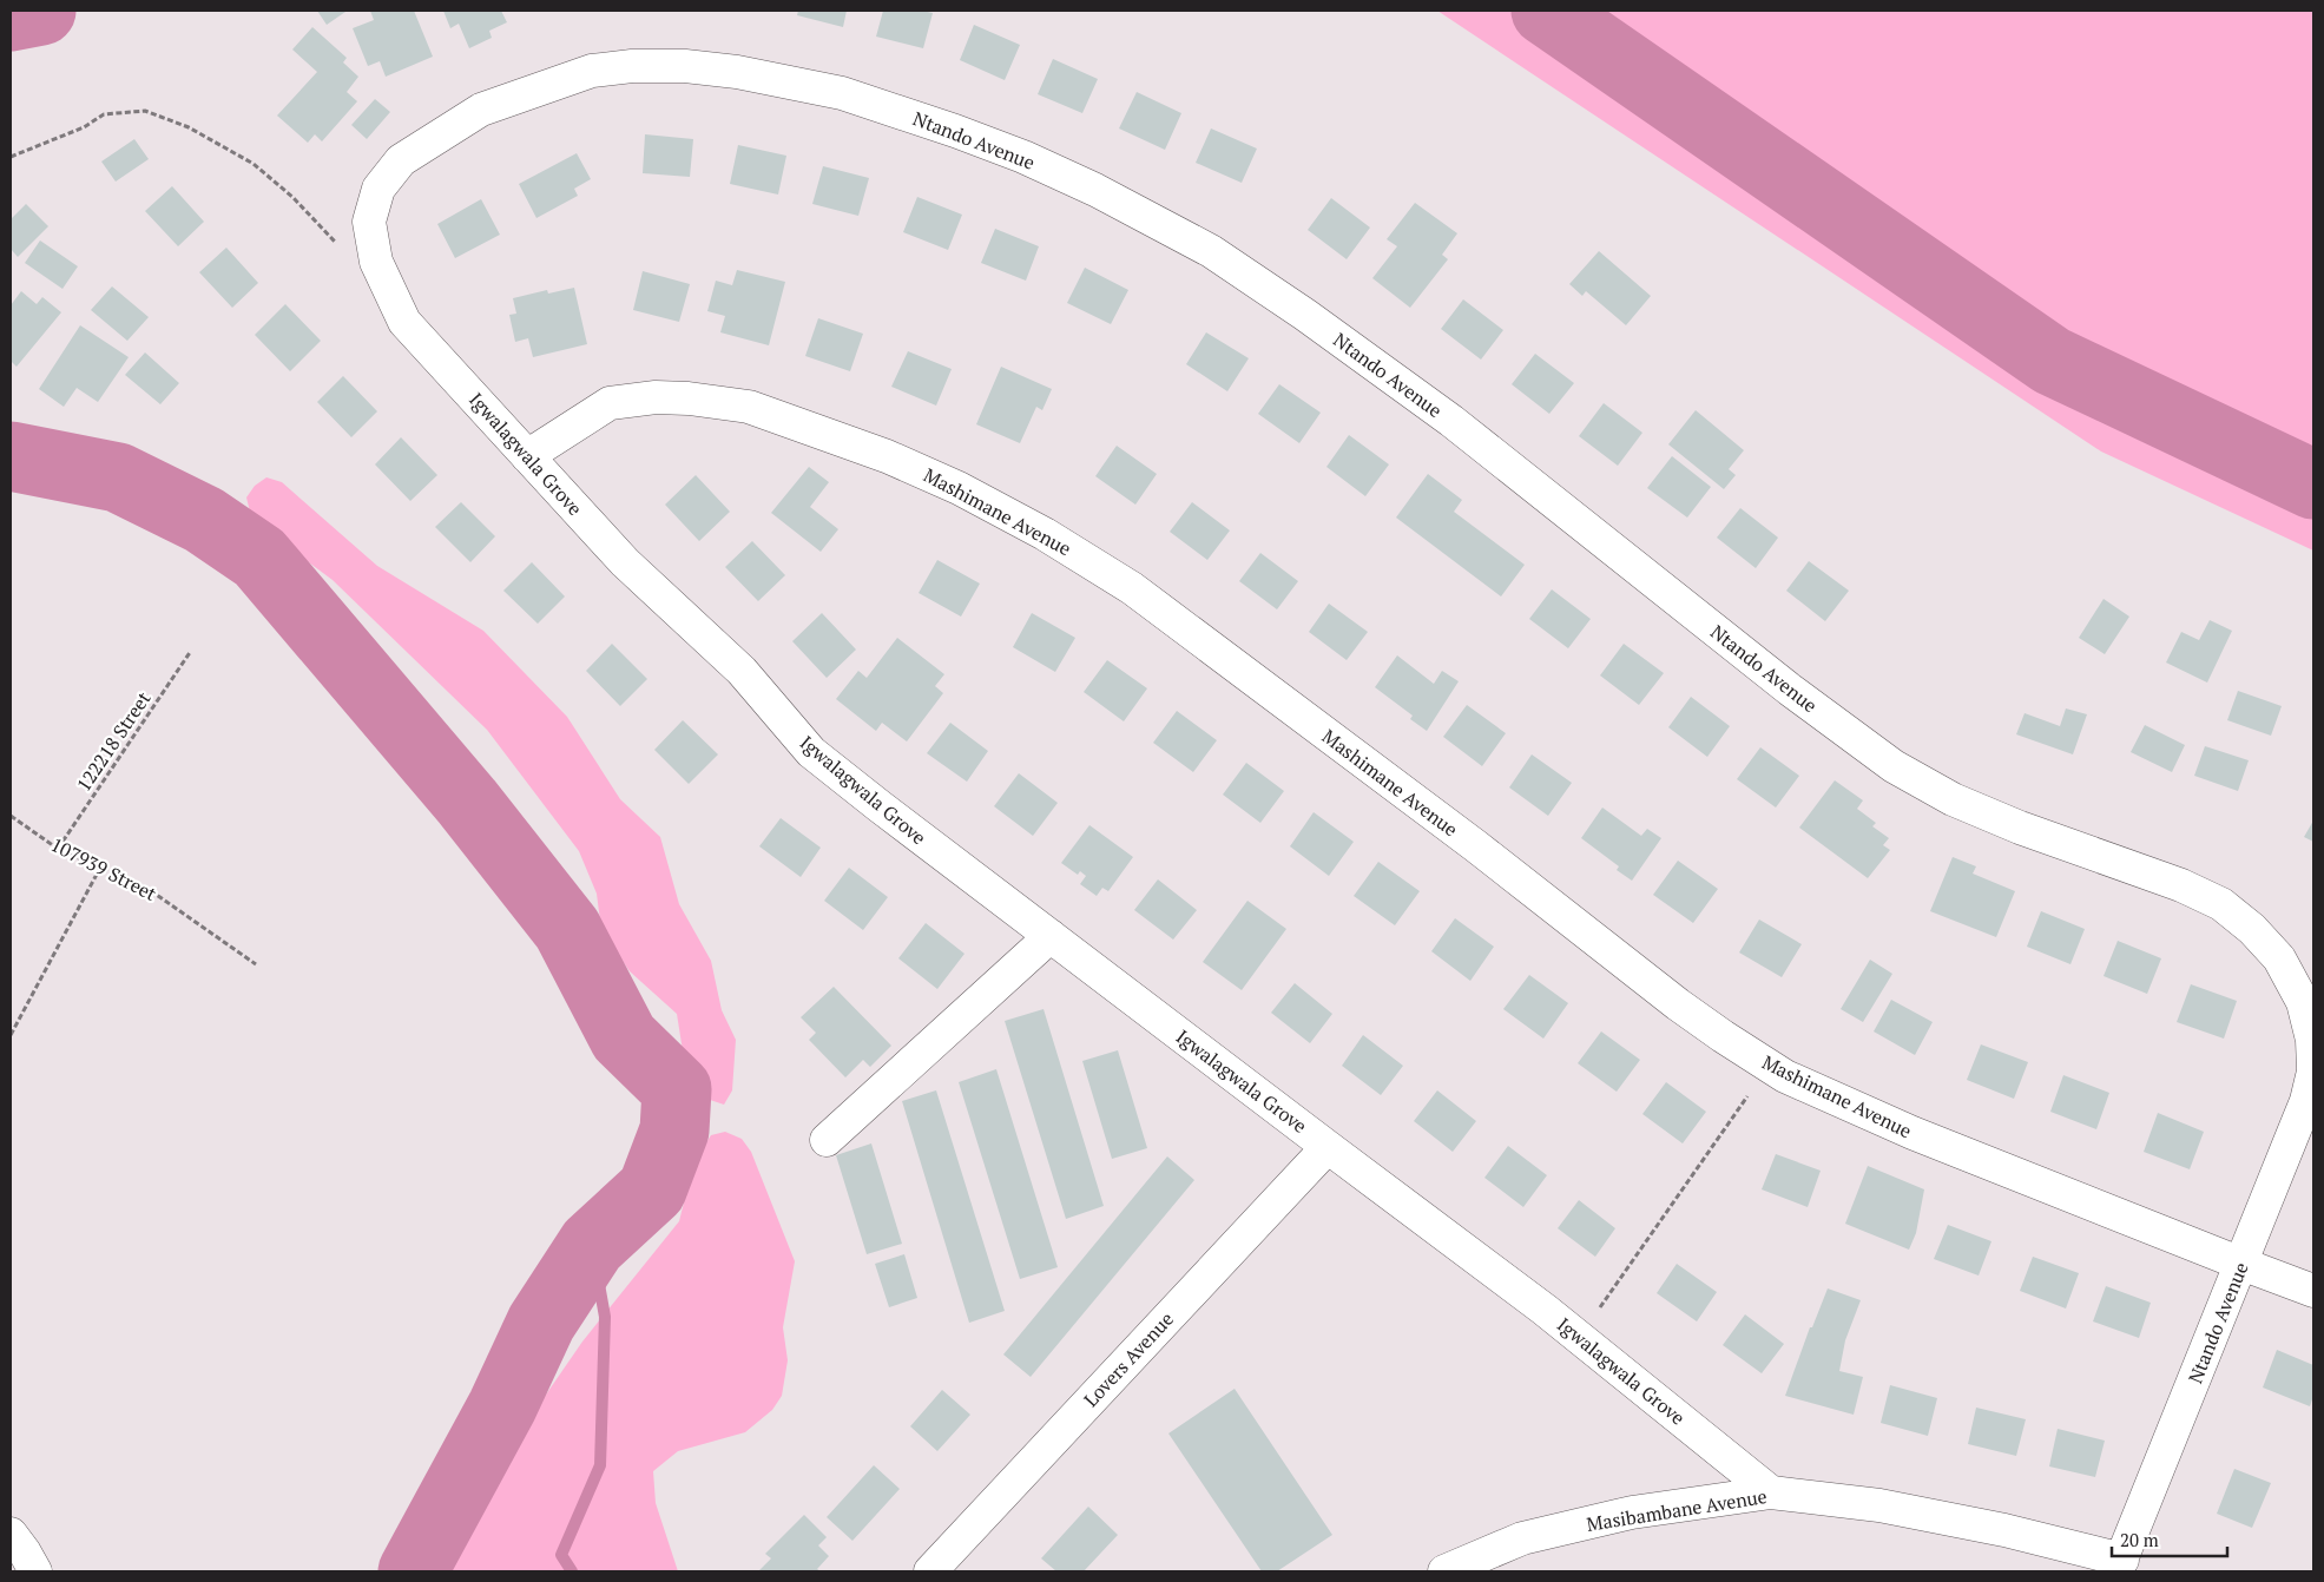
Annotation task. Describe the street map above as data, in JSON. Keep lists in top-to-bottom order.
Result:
{
  "streets": {
    "street": [
      "Ntando Avenue",
      "Igwalagwala Grove",
      "Mashimane Avenue",
      "Lovers Avenue",
      "Masibambane Avenue"
    ],
    "path": ["122218 Street", "107939 Street"]
  },
  "crossings": [
    ["Ntando Avenue", "Igwalagwala Grove"],
    ["Ntando Avenue", "Mashimane Avenue"],
    ["Ntando Avenue", "Masibambane Avenue"],
    ["Igwalagwala Grove", "Mashimane Avenue"],
    ["Igwalagwala Grove", "Lovers Avenue"],
    ["Igwalagwala Grove", "Masibambane Avenue"],
    ["122218 Street", "107939 Street"]
  ],
  "scale_bar": "20 m"
}
